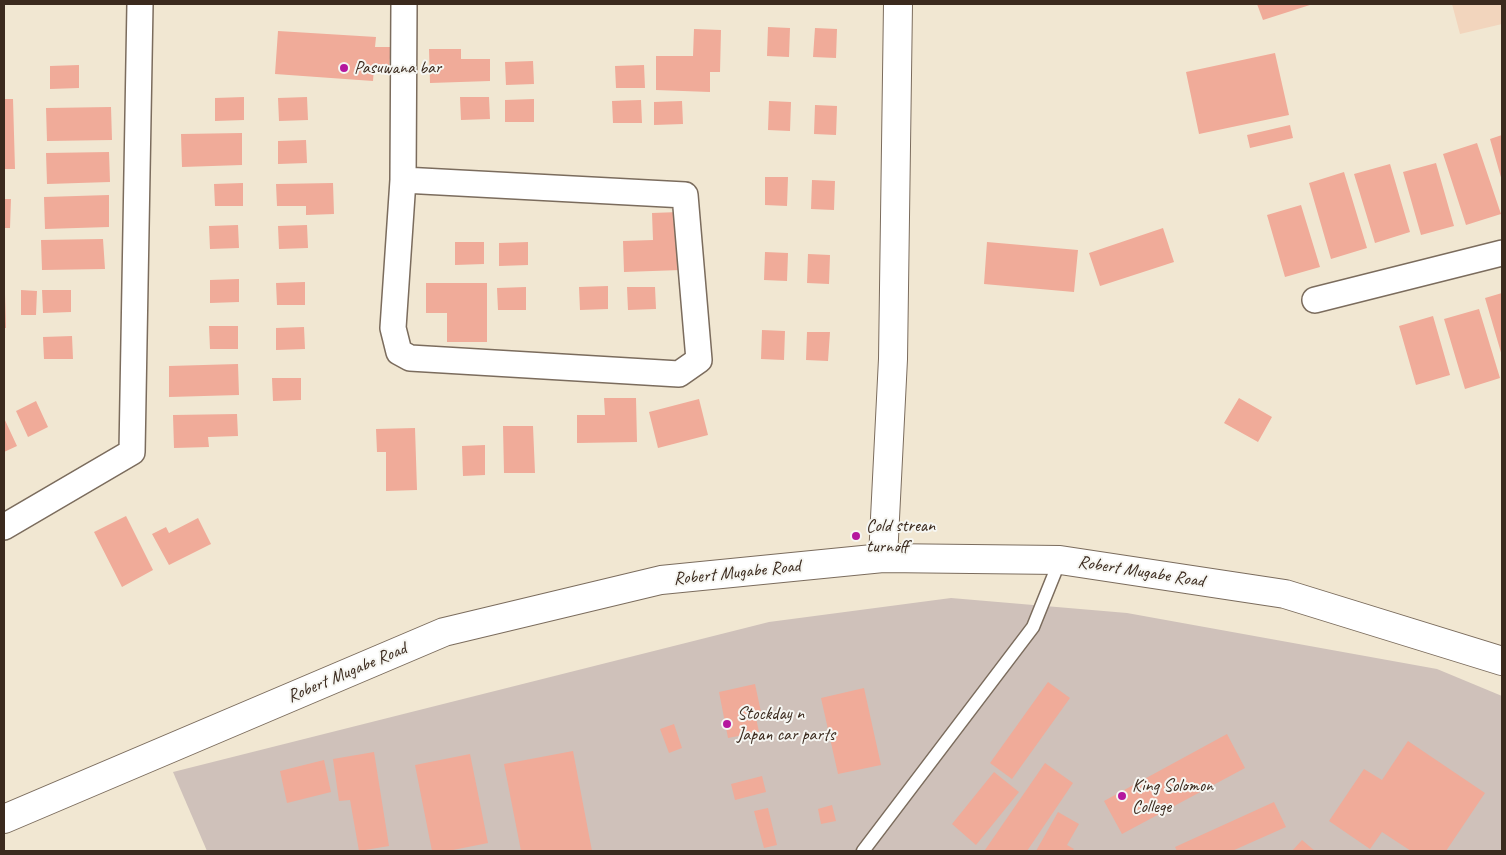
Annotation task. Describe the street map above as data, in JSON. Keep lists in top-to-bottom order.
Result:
{
  "streets": {
    "main road": ["Robert Mugabe Road"]
  },
  "places": [
    "Pasuwana bar",
    "Cold strean turnoff",
    "Stockday n Japan car parts",
    "King Solomon College"
  ]
}
